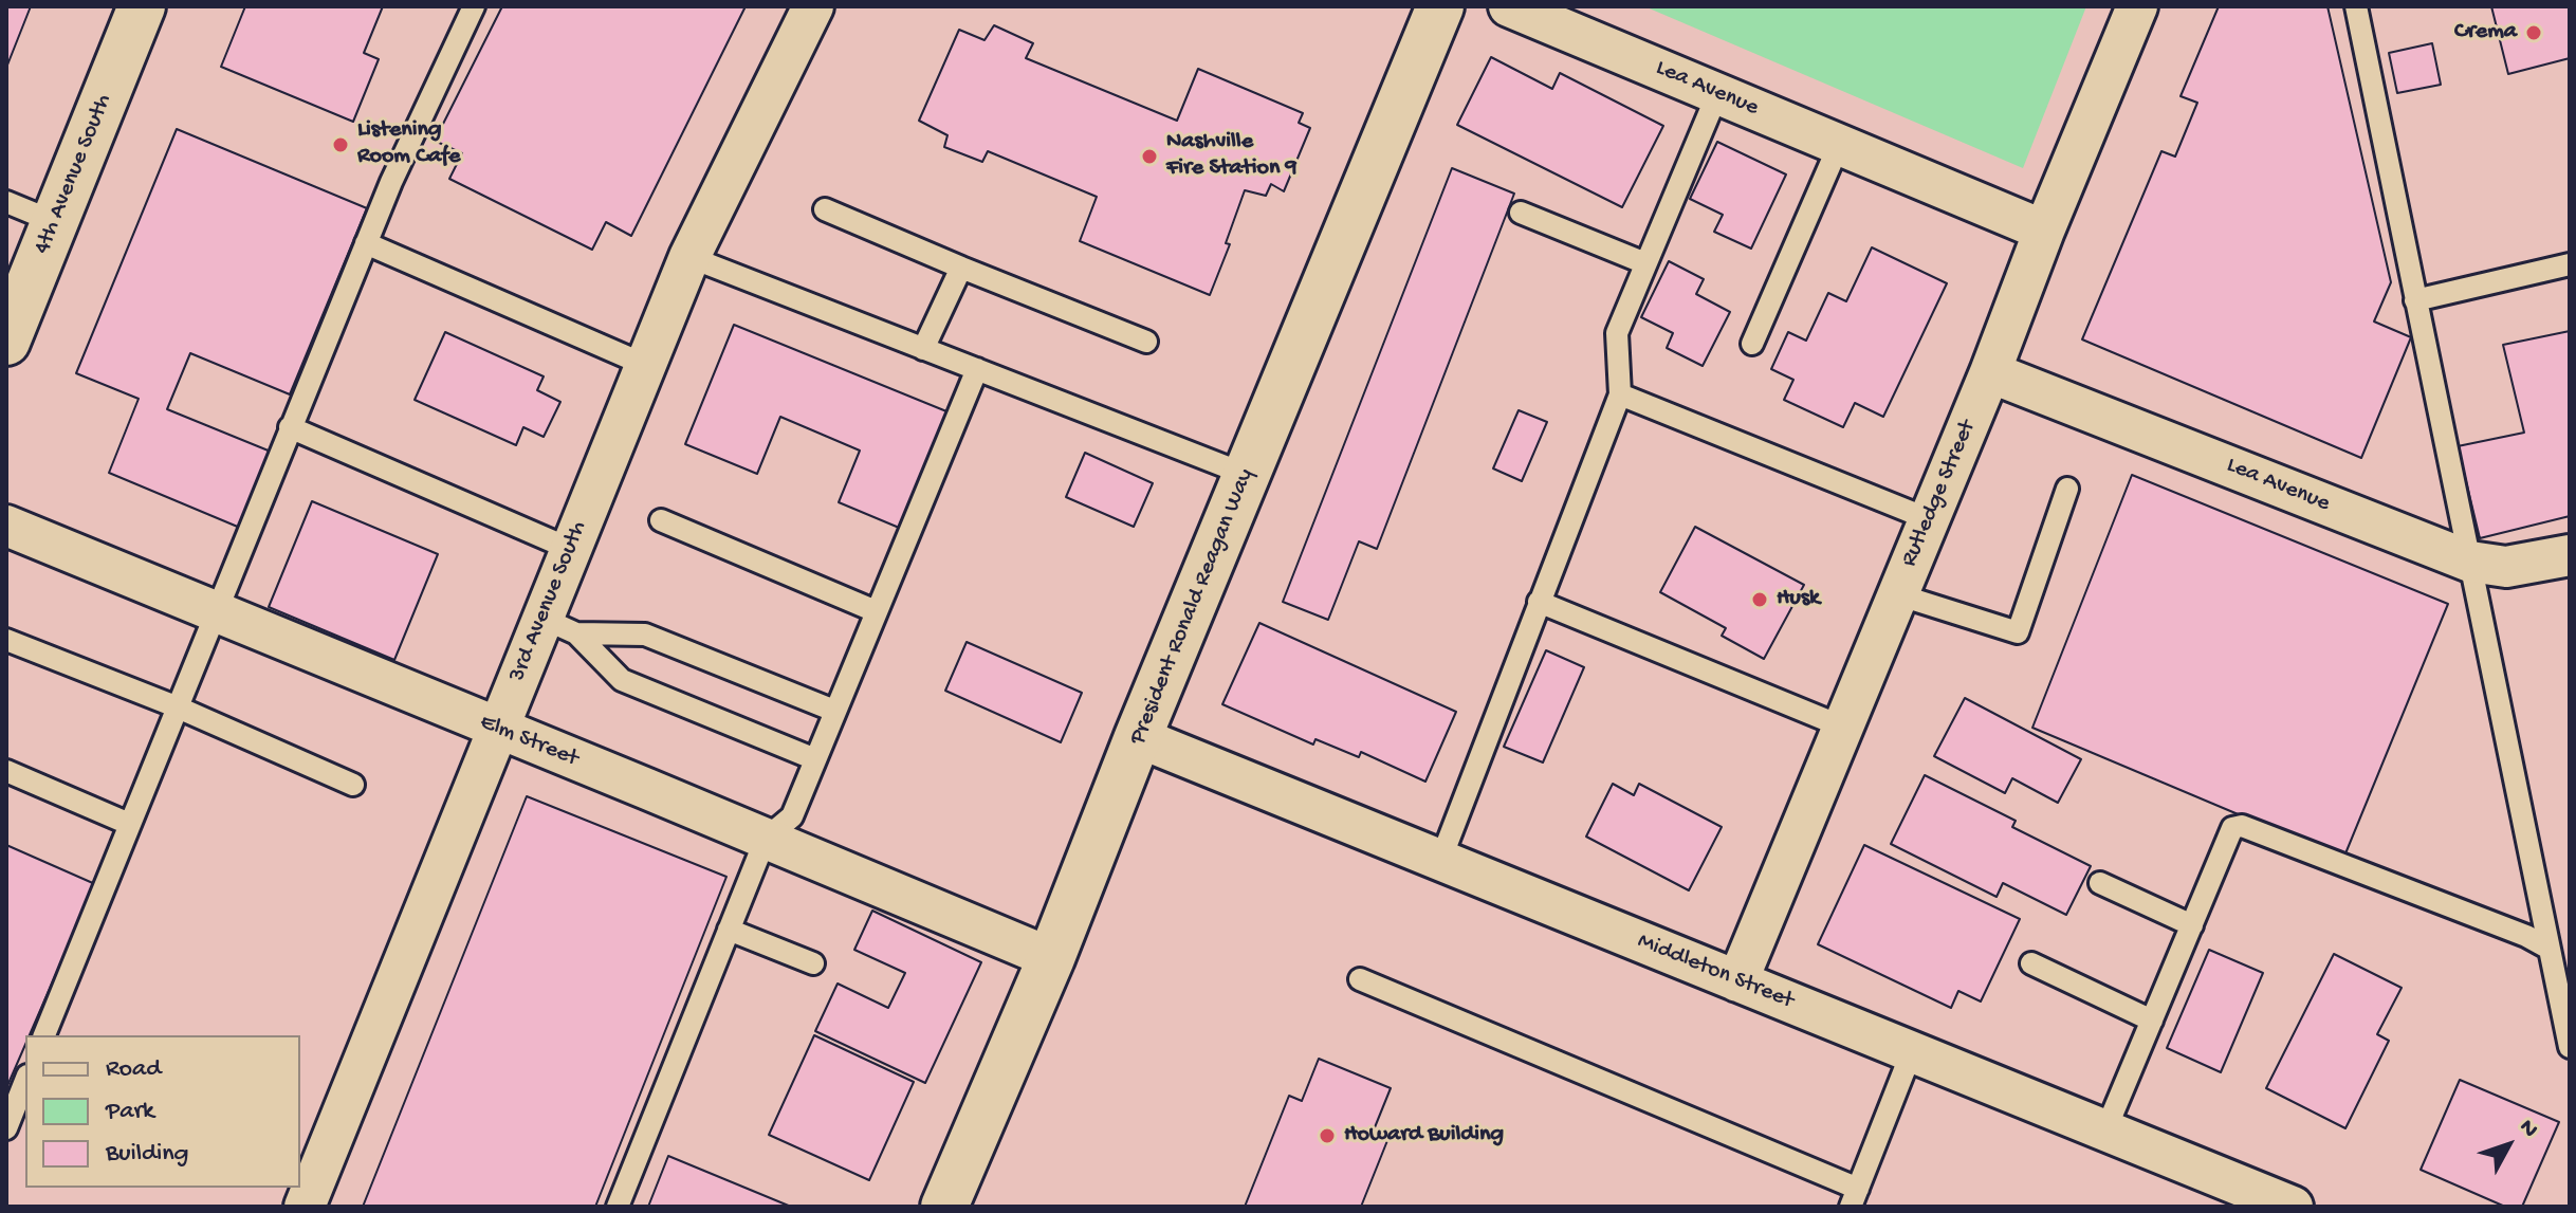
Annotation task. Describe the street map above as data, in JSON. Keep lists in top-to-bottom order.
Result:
{
  "streets": {
    "street": [
      "Lea Avenue",
      "4th Avenue South",
      "Rutledge Street",
      "3rd Avenue South",
      "President Ronald Reagan Way",
      "Elm Street",
      "Middleton Street"
    ]
  },
  "crossings": [
    ["Lea Avenue", "Rutledge Street"],
    ["Rutledge Street", "Middleton Street"],
    ["3rd Avenue South", "Elm Street"],
    ["President Ronald Reagan Way", "Elm Street"],
    ["President Ronald Reagan Way", "Middleton Street"]
  ],
  "places": [
    "Crema",
    "Listening Room Cafe",
    "Nashville Fire Station 9",
    "Husk",
    "Howard Building"
  ],
  "legend": ["Road", "Park", "Building"],
  "north": "top right"
}
